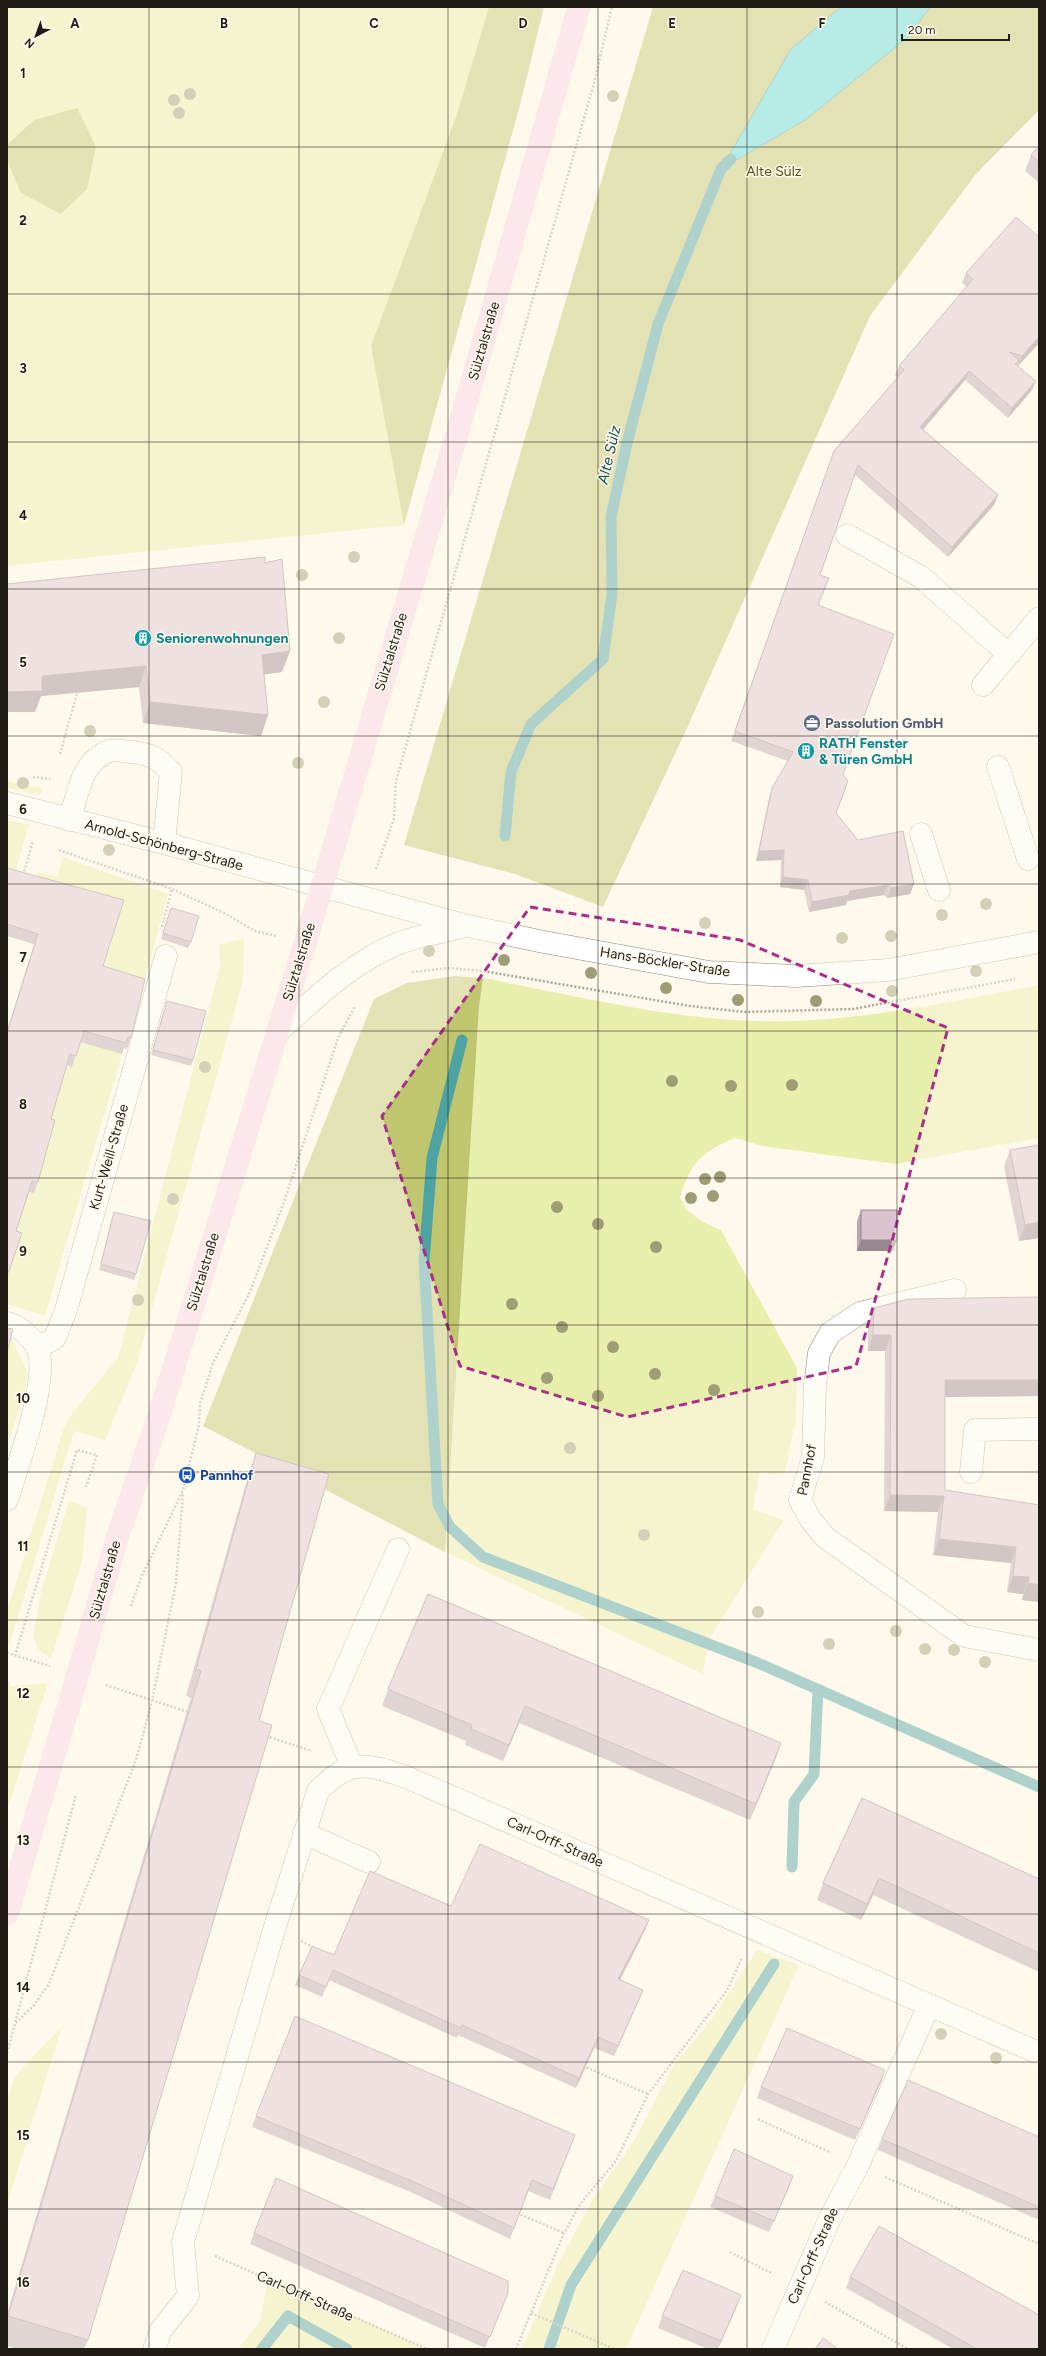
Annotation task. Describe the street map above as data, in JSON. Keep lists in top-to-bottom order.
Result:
{
  "streets": {
    "main road": ["Sülztalstraße"],
    "street": [
      "Arnold-Schönberg-Straße",
      "Hans-Böckler-Straße",
      "Kurt-Weill-Straße",
      "Pannhof",
      "Carl-Orff-Straße"
    ]
  },
  "crossings": [
    ["Sülztalstraße", "Arnold-Schönberg-Straße"],
    ["Sülztalstraße", "Hans-Böckler-Straße"],
    ["Arnold-Schönberg-Straße", "Hans-Böckler-Straße"]
  ],
  "water": ["Alte Sülz"],
  "parks": ["Alte Sülz"],
  "places": {
    "building": ["Seniorenwohnungen", "RATH Fenster & Türen GmbH"],
    "office": ["Passolution GmbH"],
    "bus stop": ["Pannhof"]
  },
  "scale_bar": "20 m",
  "north": "bottom left",
  "grid": {
    "columns": [
      "A",
      "B",
      "C",
      "D",
      "E",
      "F"
    ],
    "rows": [
      "1",
      "2",
      "3",
      "4",
      "5",
      "6",
      "7",
      "8",
      "9",
      "10",
      "11",
      "12",
      "13",
      "14",
      "15",
      "16"
    ]
  }
}
